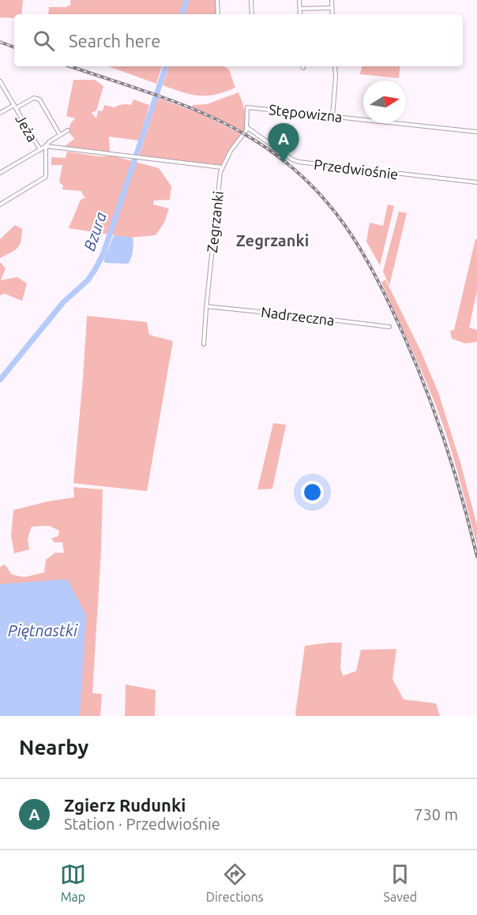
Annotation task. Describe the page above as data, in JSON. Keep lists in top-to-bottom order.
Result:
{
  "streets": {
    "street": [
      "Stępowizna",
      "Jeża",
      "Przedwiośnie",
      "Zegrzanki",
      "Nadrzeczna"
    ]
  },
  "crossings": [
    ["Stępowizna", "Zegrzanki"],
    ["Przedwiośnie", "Zegrzanki"],
    ["Zegrzanki", "Nadrzeczna"]
  ],
  "districts": ["Zegrzanki"],
  "water": ["Bzura", "Piętnastki"],
  "north": "right",
  "page": {
    "search": "Search here",
    "pins": "A",
    "heading": "Nearby",
    "list": [
      {
        "mark": "A",
        "name": "Zgierz Rudunki",
        "note": "Station · Przedwiośnie",
        "value": "730 m"
      }
    ],
    "nav": ["Map", "Directions", "Saved"]
  }
}
